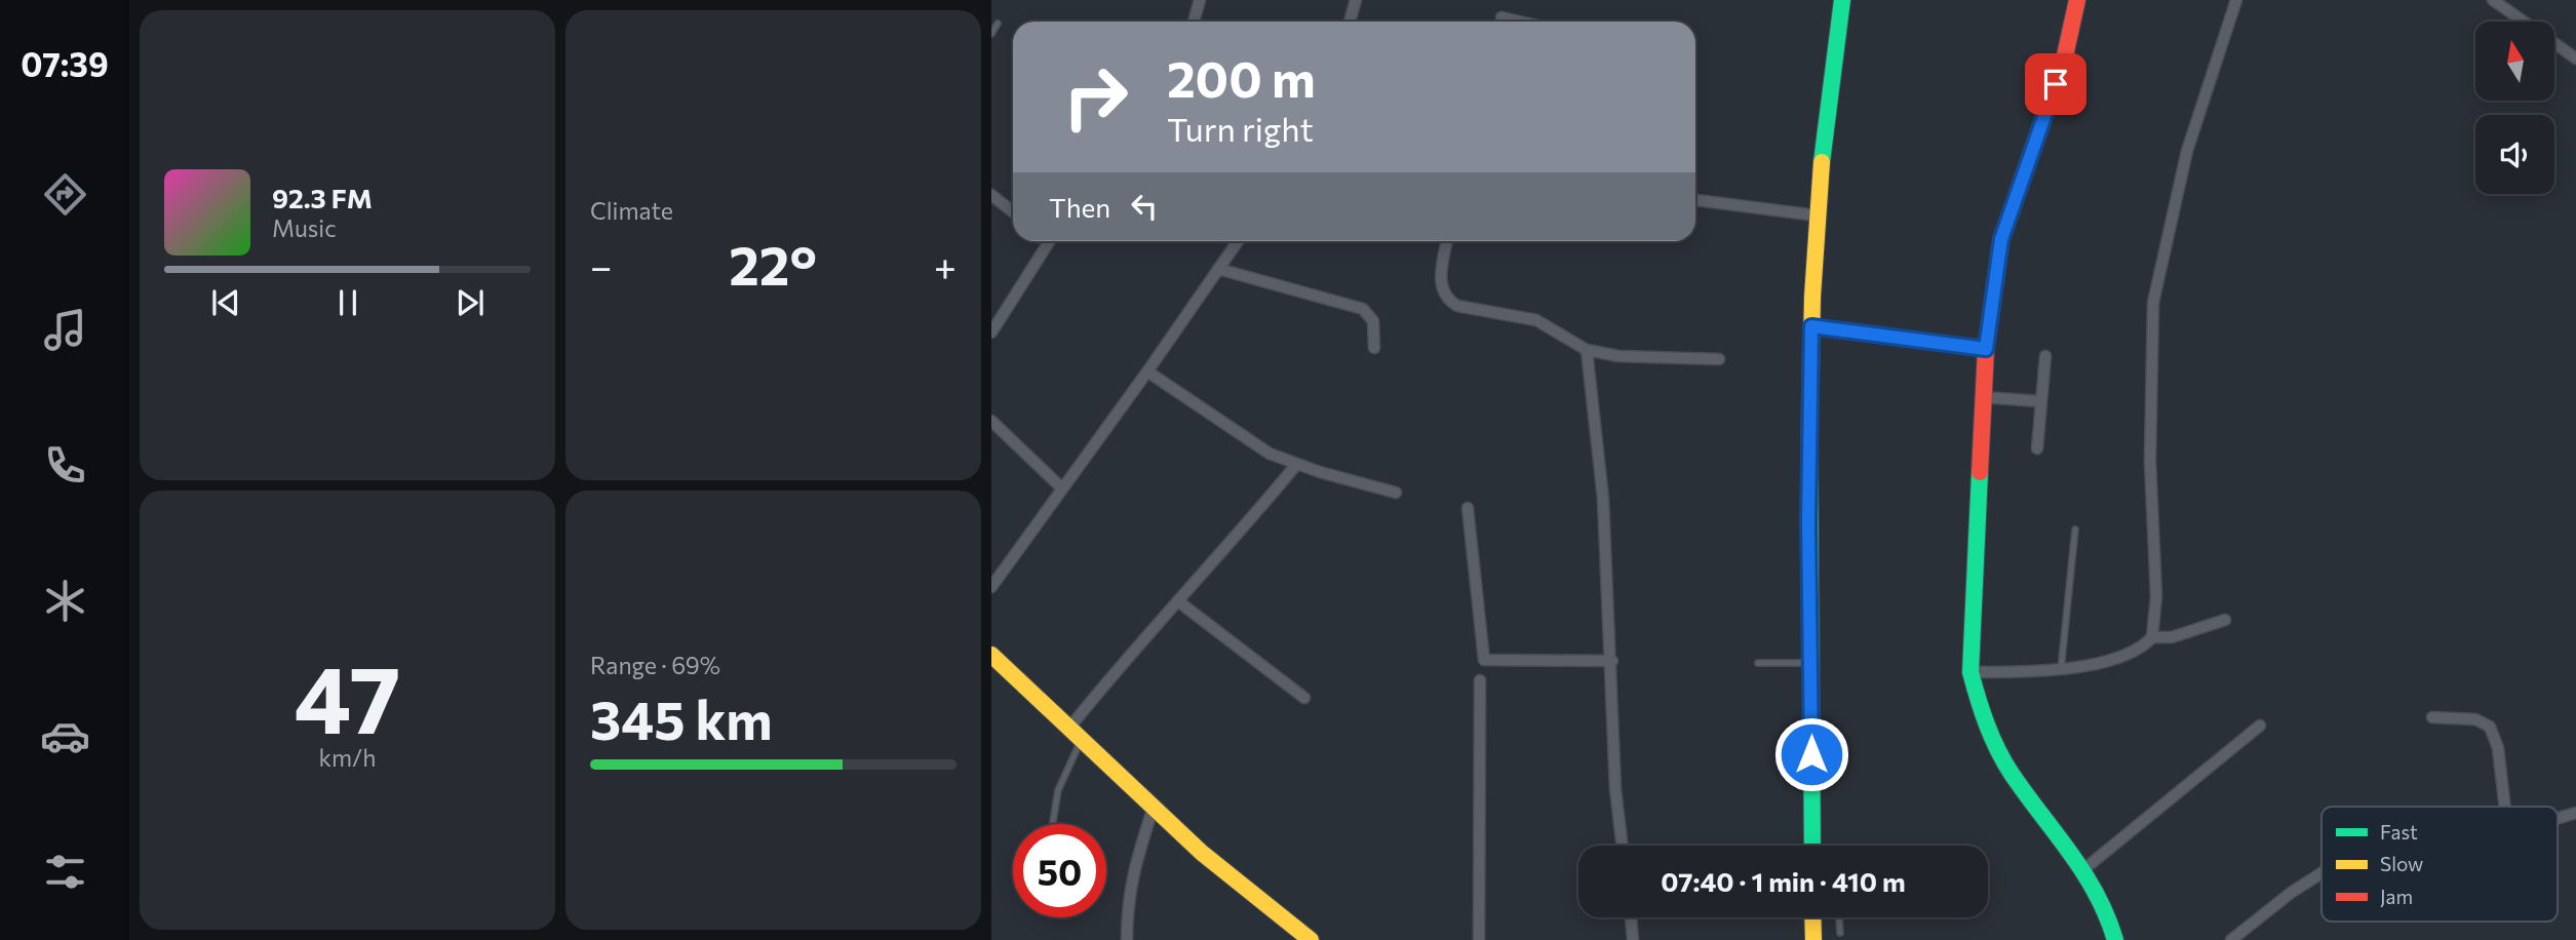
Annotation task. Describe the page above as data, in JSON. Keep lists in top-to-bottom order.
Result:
{
  "legend": ["Fast", "Slow", "Jam"],
  "north": "top",
  "page": {
    "tabs": "07:39",
    "tile": [
      "Climate",
      ["47", "km/h"],
      ["Range · 69%", "345 km"]
    ],
    "turn": ["200 m", "Turn right"],
    "song": ["92.3 FM", "Music"],
    "then": "Then",
    "heat": ["−", "22°", "+"],
    "limit": "50",
    "trip": "07:40 · 1 min · 410 m"
  }
}
